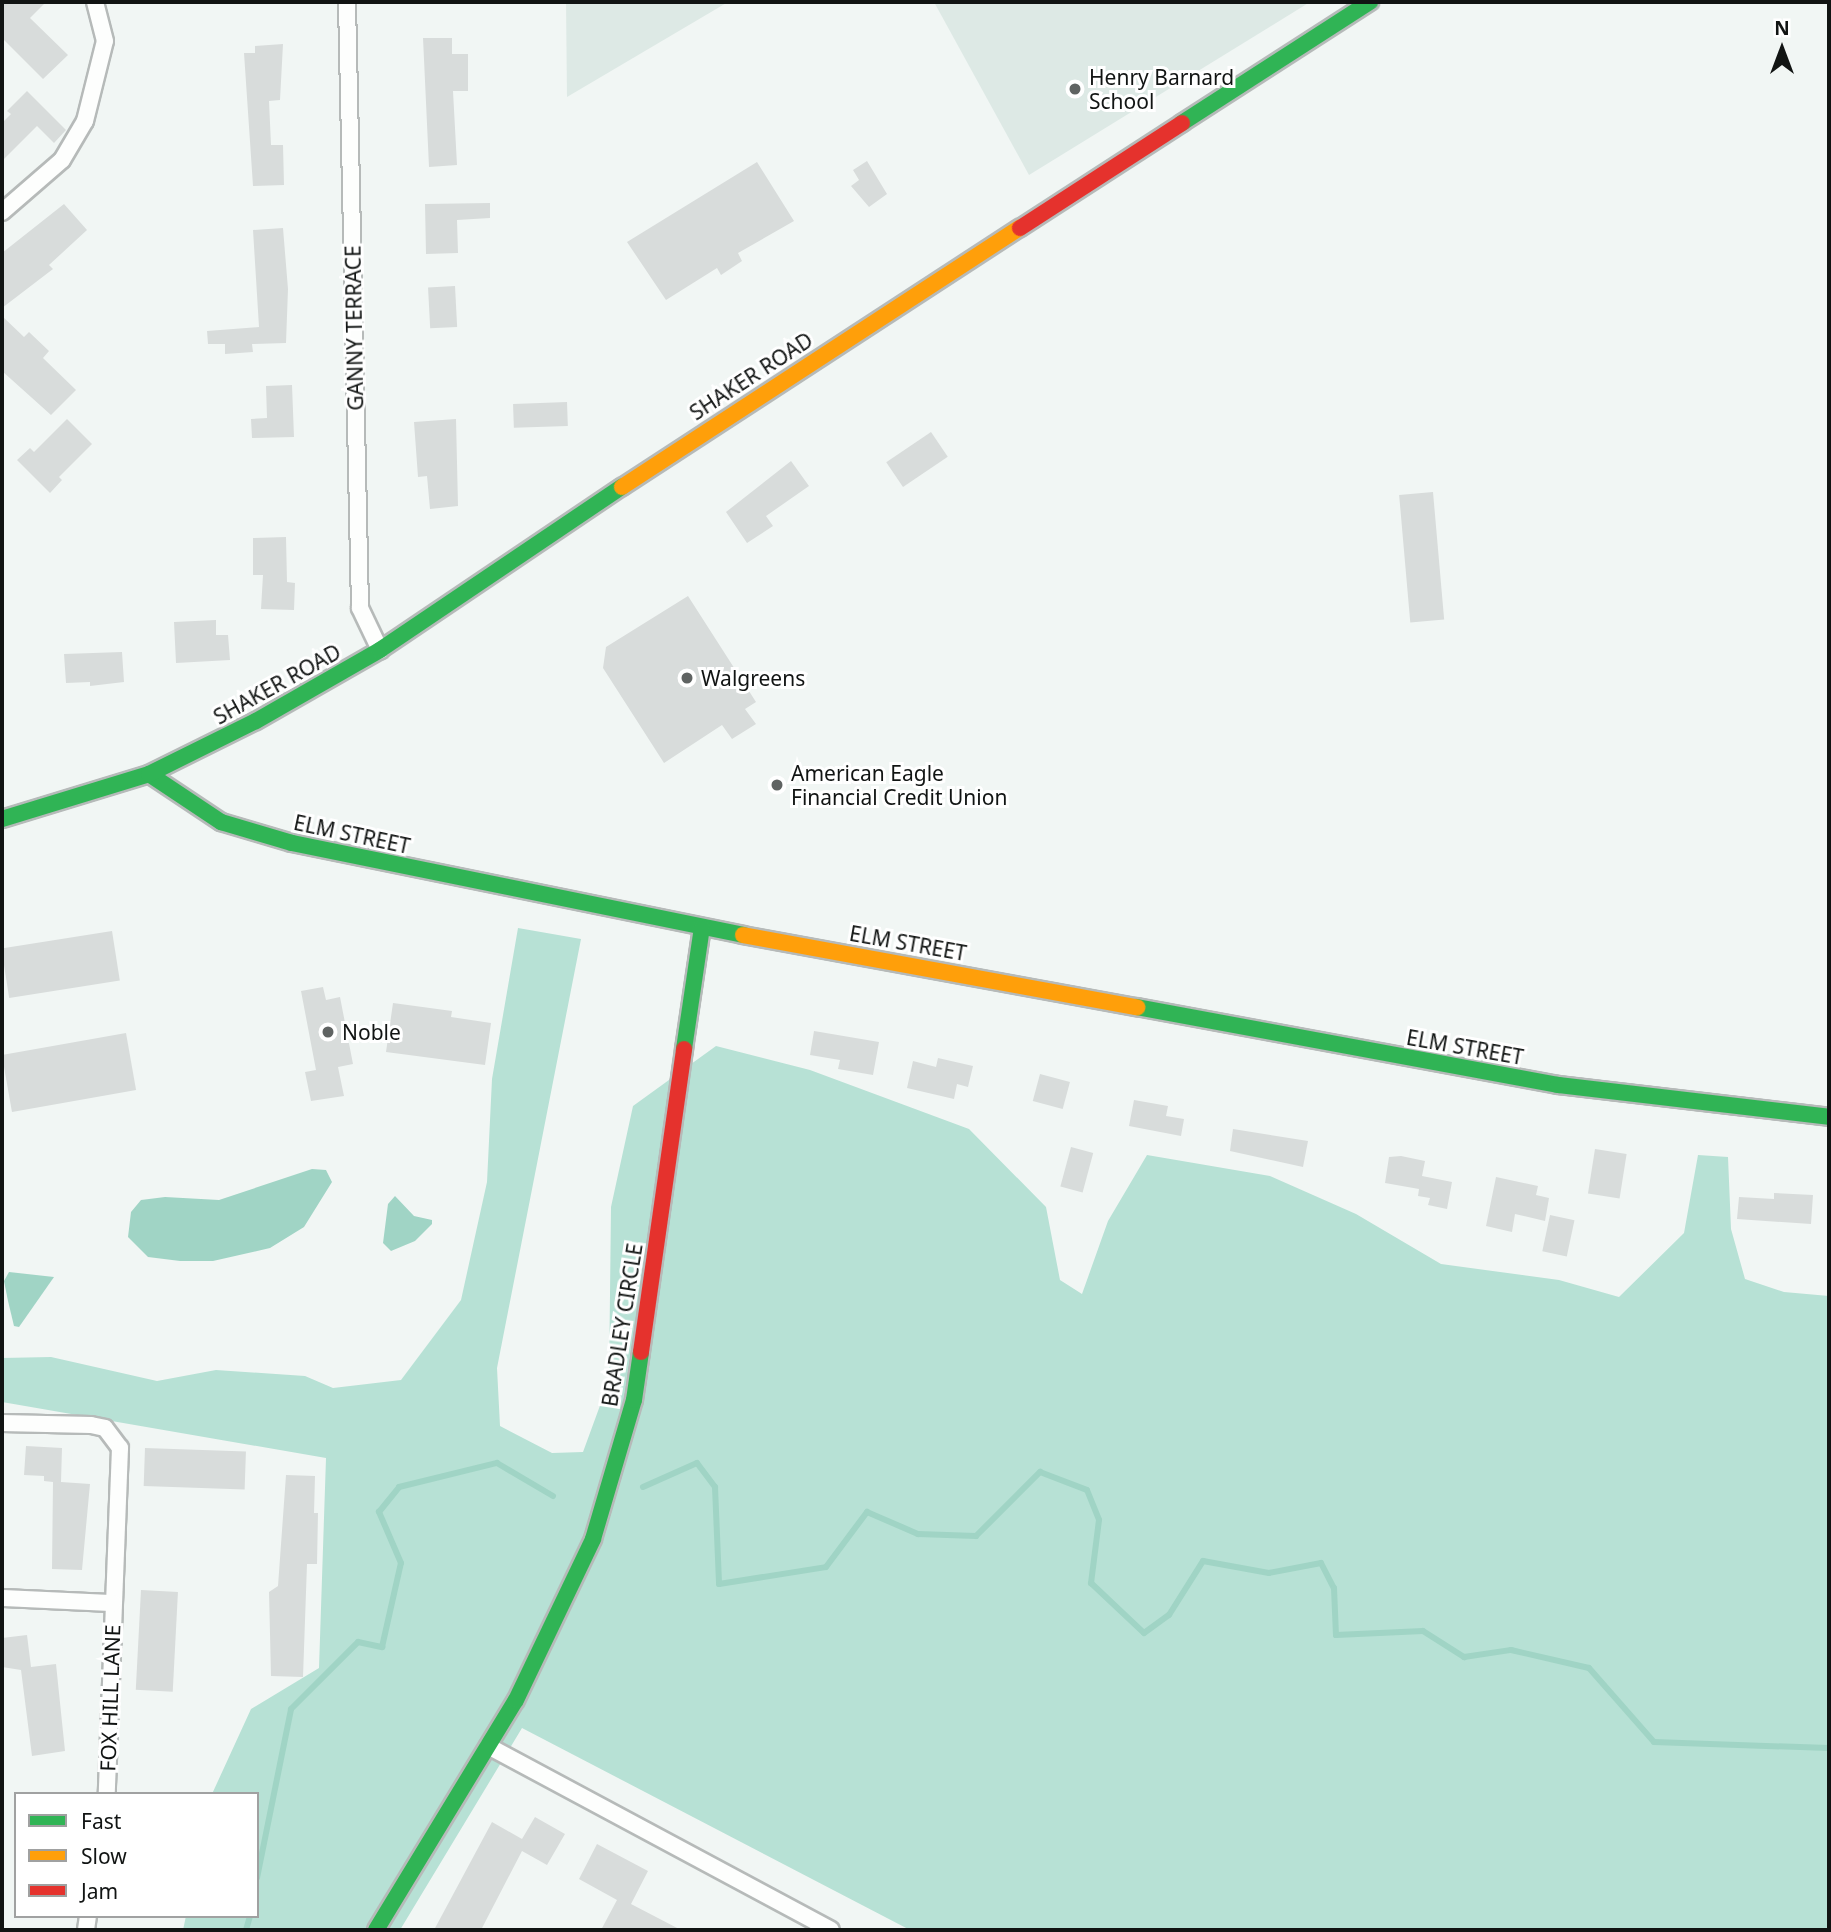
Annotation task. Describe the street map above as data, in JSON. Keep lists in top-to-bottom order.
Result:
{
  "streets": {
    "street": [
      "GANNY TERRACE",
      "SHAKER ROAD",
      "ELM STREET",
      "BRADLEY CIRCLE",
      "FOX HILL LANE"
    ]
  },
  "crossings": [
    ["GANNY TERRACE", "SHAKER ROAD"],
    ["SHAKER ROAD", "ELM STREET"],
    ["ELM STREET", "BRADLEY CIRCLE"]
  ],
  "places": [
    "Henry Barnard School",
    "Walgreens",
    "American Eagle Financial Credit Union",
    "Noble"
  ],
  "legend": ["Fast", "Slow", "Jam"],
  "north": "top"
}
